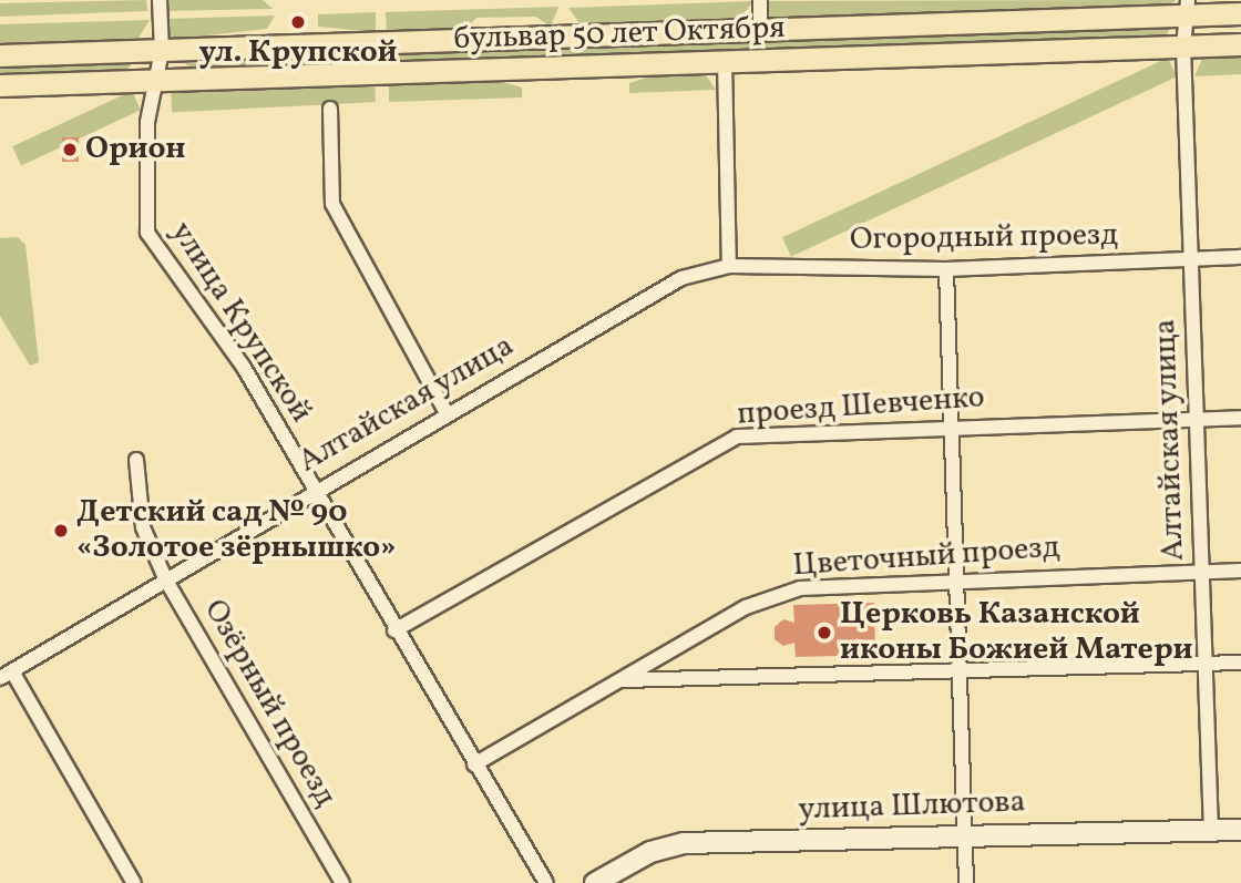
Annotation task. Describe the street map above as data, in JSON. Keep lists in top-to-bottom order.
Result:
{
  "streets": {
    "main road": ["бульвар 50 лет Октября", "улица Шлютова"],
    "street": [
      "Огородный проезд",
      "улица Крупской",
      "Алтайская улица",
      "проезд Шевченко",
      "Цветочный проезд",
      "Озёрный проезд"
    ]
  },
  "crossings": [
    ["бульвар 50 лет Октября", "улица Крупской"],
    ["бульвар 50 лет Октября", "Алтайская улица"],
    ["Огородный проезд", "Алтайская улица"],
    ["улица Крупской", "Алтайская улица"],
    ["улица Крупской", "проезд Шевченко"],
    ["улица Крупской", "Цветочный проезд"],
    ["Алтайская улица", "проезд Шевченко"],
    ["Алтайская улица", "Цветочный проезд"],
    ["Алтайская улица", "Озёрный проезд"],
    ["Алтайская улица", "улица Шлютова"]
  ],
  "places": [
    "ул. Крупской",
    "Орион",
    "Детский сад № 90 «Золотое зёрнышко»",
    "Церковь Казанской иконы Божией Матери"
  ]
}
